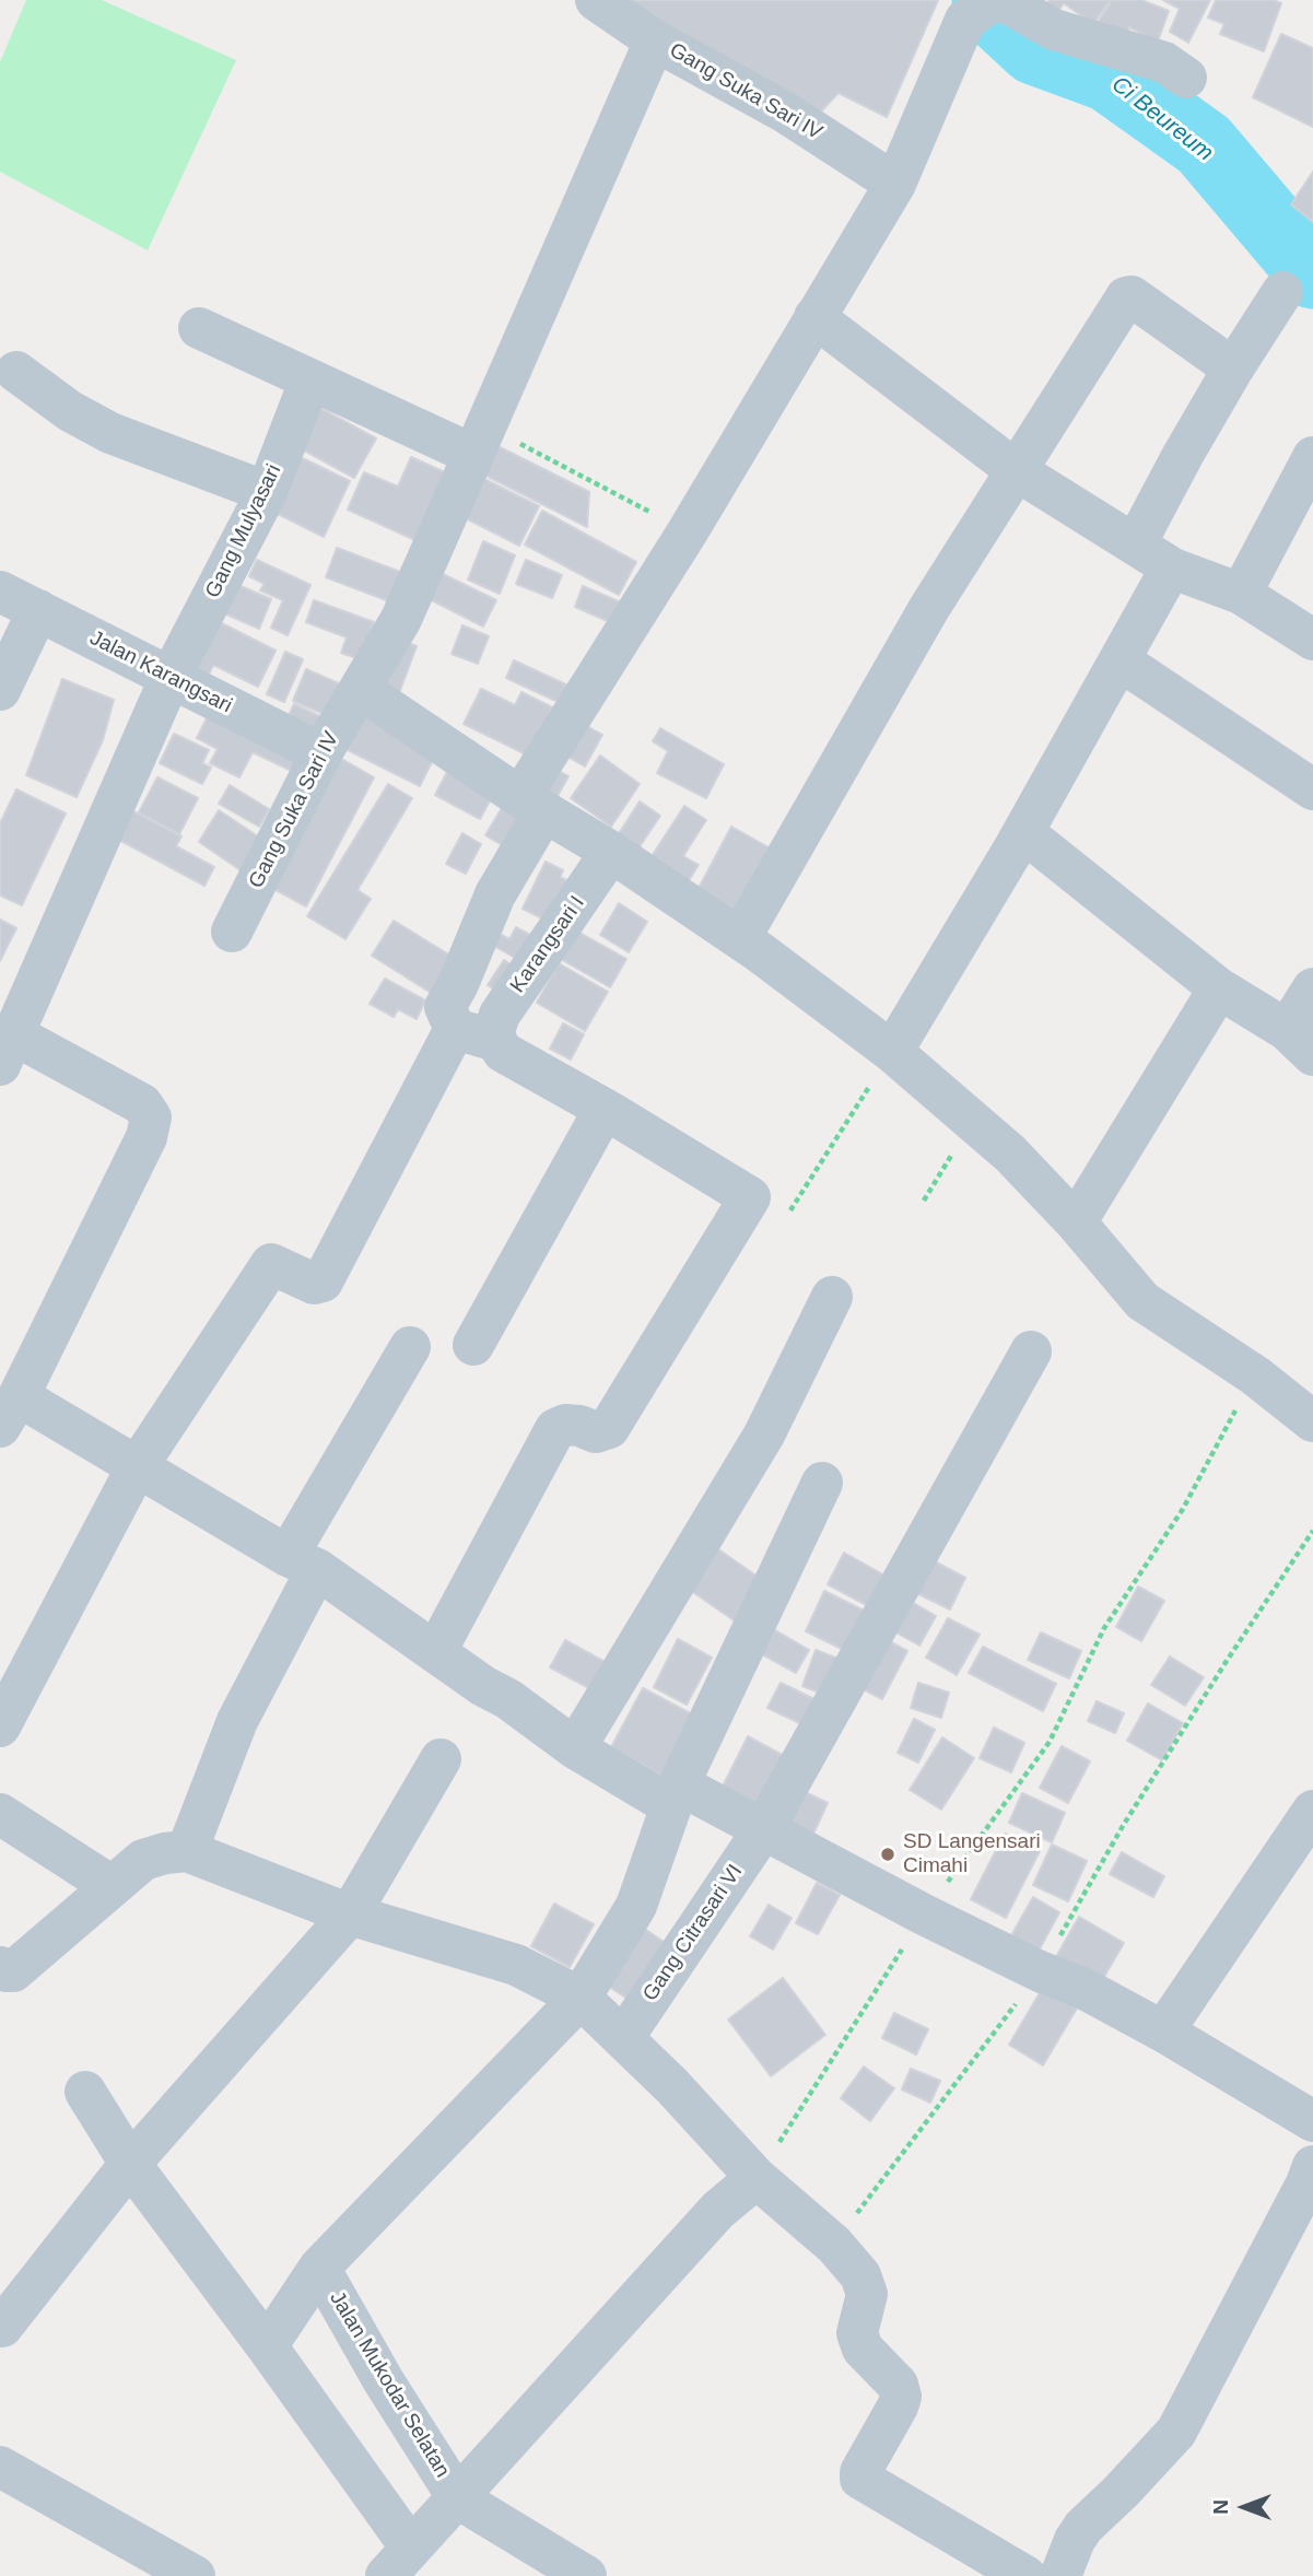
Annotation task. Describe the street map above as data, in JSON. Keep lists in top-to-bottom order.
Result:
{
  "streets": {
    "street": [
      "Gang Suka Sari IV",
      "Gang Mulyasari",
      "Jalan Karangsari",
      "Karangsari I",
      "Gang Citrasari VI",
      "Jalan Mukodar Selatan"
    ]
  },
  "crossings": [
    ["Gang Suka Sari IV", "Jalan Karangsari"],
    ["Gang Mulyasari", "Jalan Karangsari"]
  ],
  "water": ["Ci Beureum"],
  "places": ["SD Langensari Cimahi"],
  "north": "left"
}
